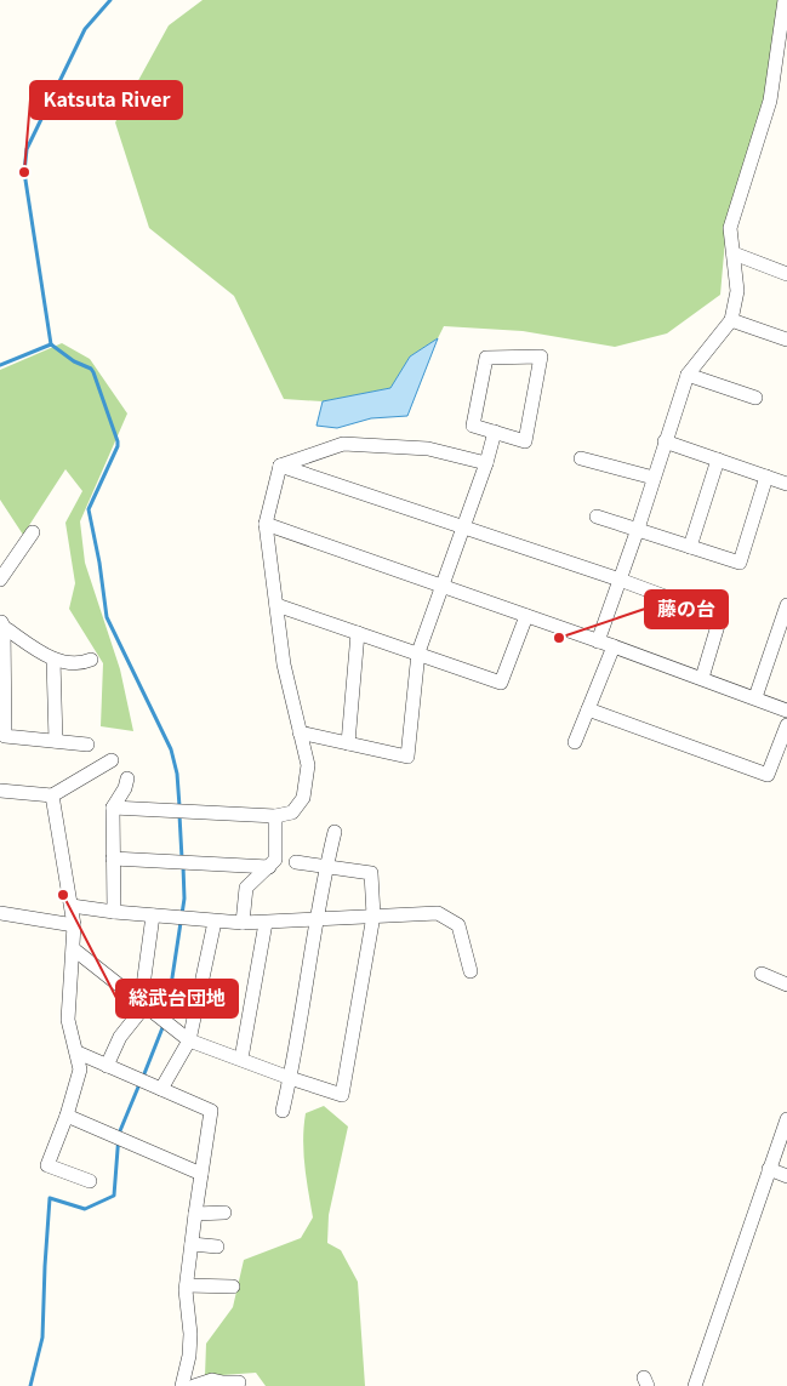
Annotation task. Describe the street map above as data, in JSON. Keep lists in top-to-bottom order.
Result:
{
  "places": ["Katsuta River", "藤の台", "総武台団地"]
}
